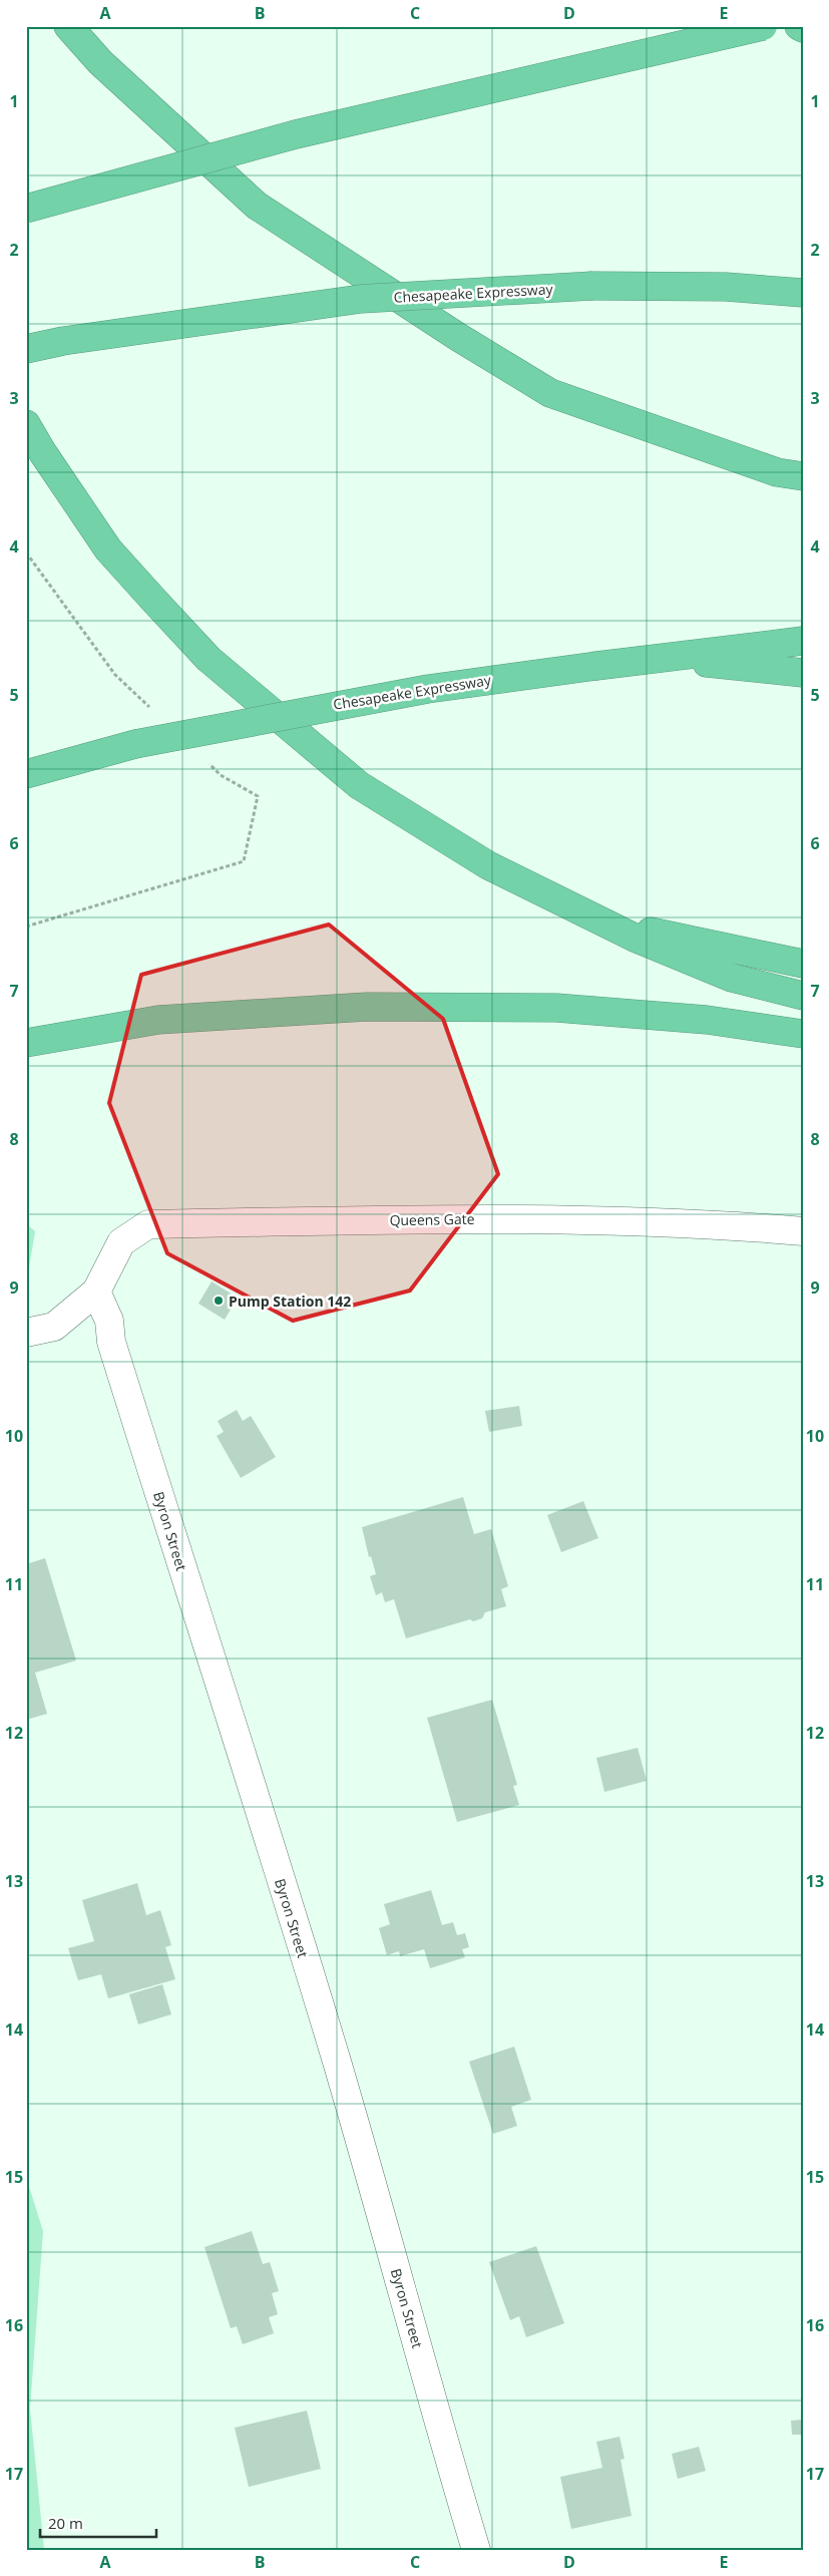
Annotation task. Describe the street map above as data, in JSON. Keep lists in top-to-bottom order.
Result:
{
  "streets": {
    "highway": ["Chesapeake Expressway"],
    "street": ["Queens Gate", "Byron Street"]
  },
  "crossings": [
    ["Queens Gate", "Byron Street"]
  ],
  "places": ["Pump Station 142"],
  "scale_bar": "20 m",
  "grid": {
    "columns": [
      "A",
      "B",
      "C",
      "D",
      "E"
    ],
    "rows": [
      "1",
      "2",
      "3",
      "4",
      "5",
      "6",
      "7",
      "8",
      "9",
      "10",
      "11",
      "12",
      "13",
      "14",
      "15",
      "16",
      "17"
    ]
  }
}
